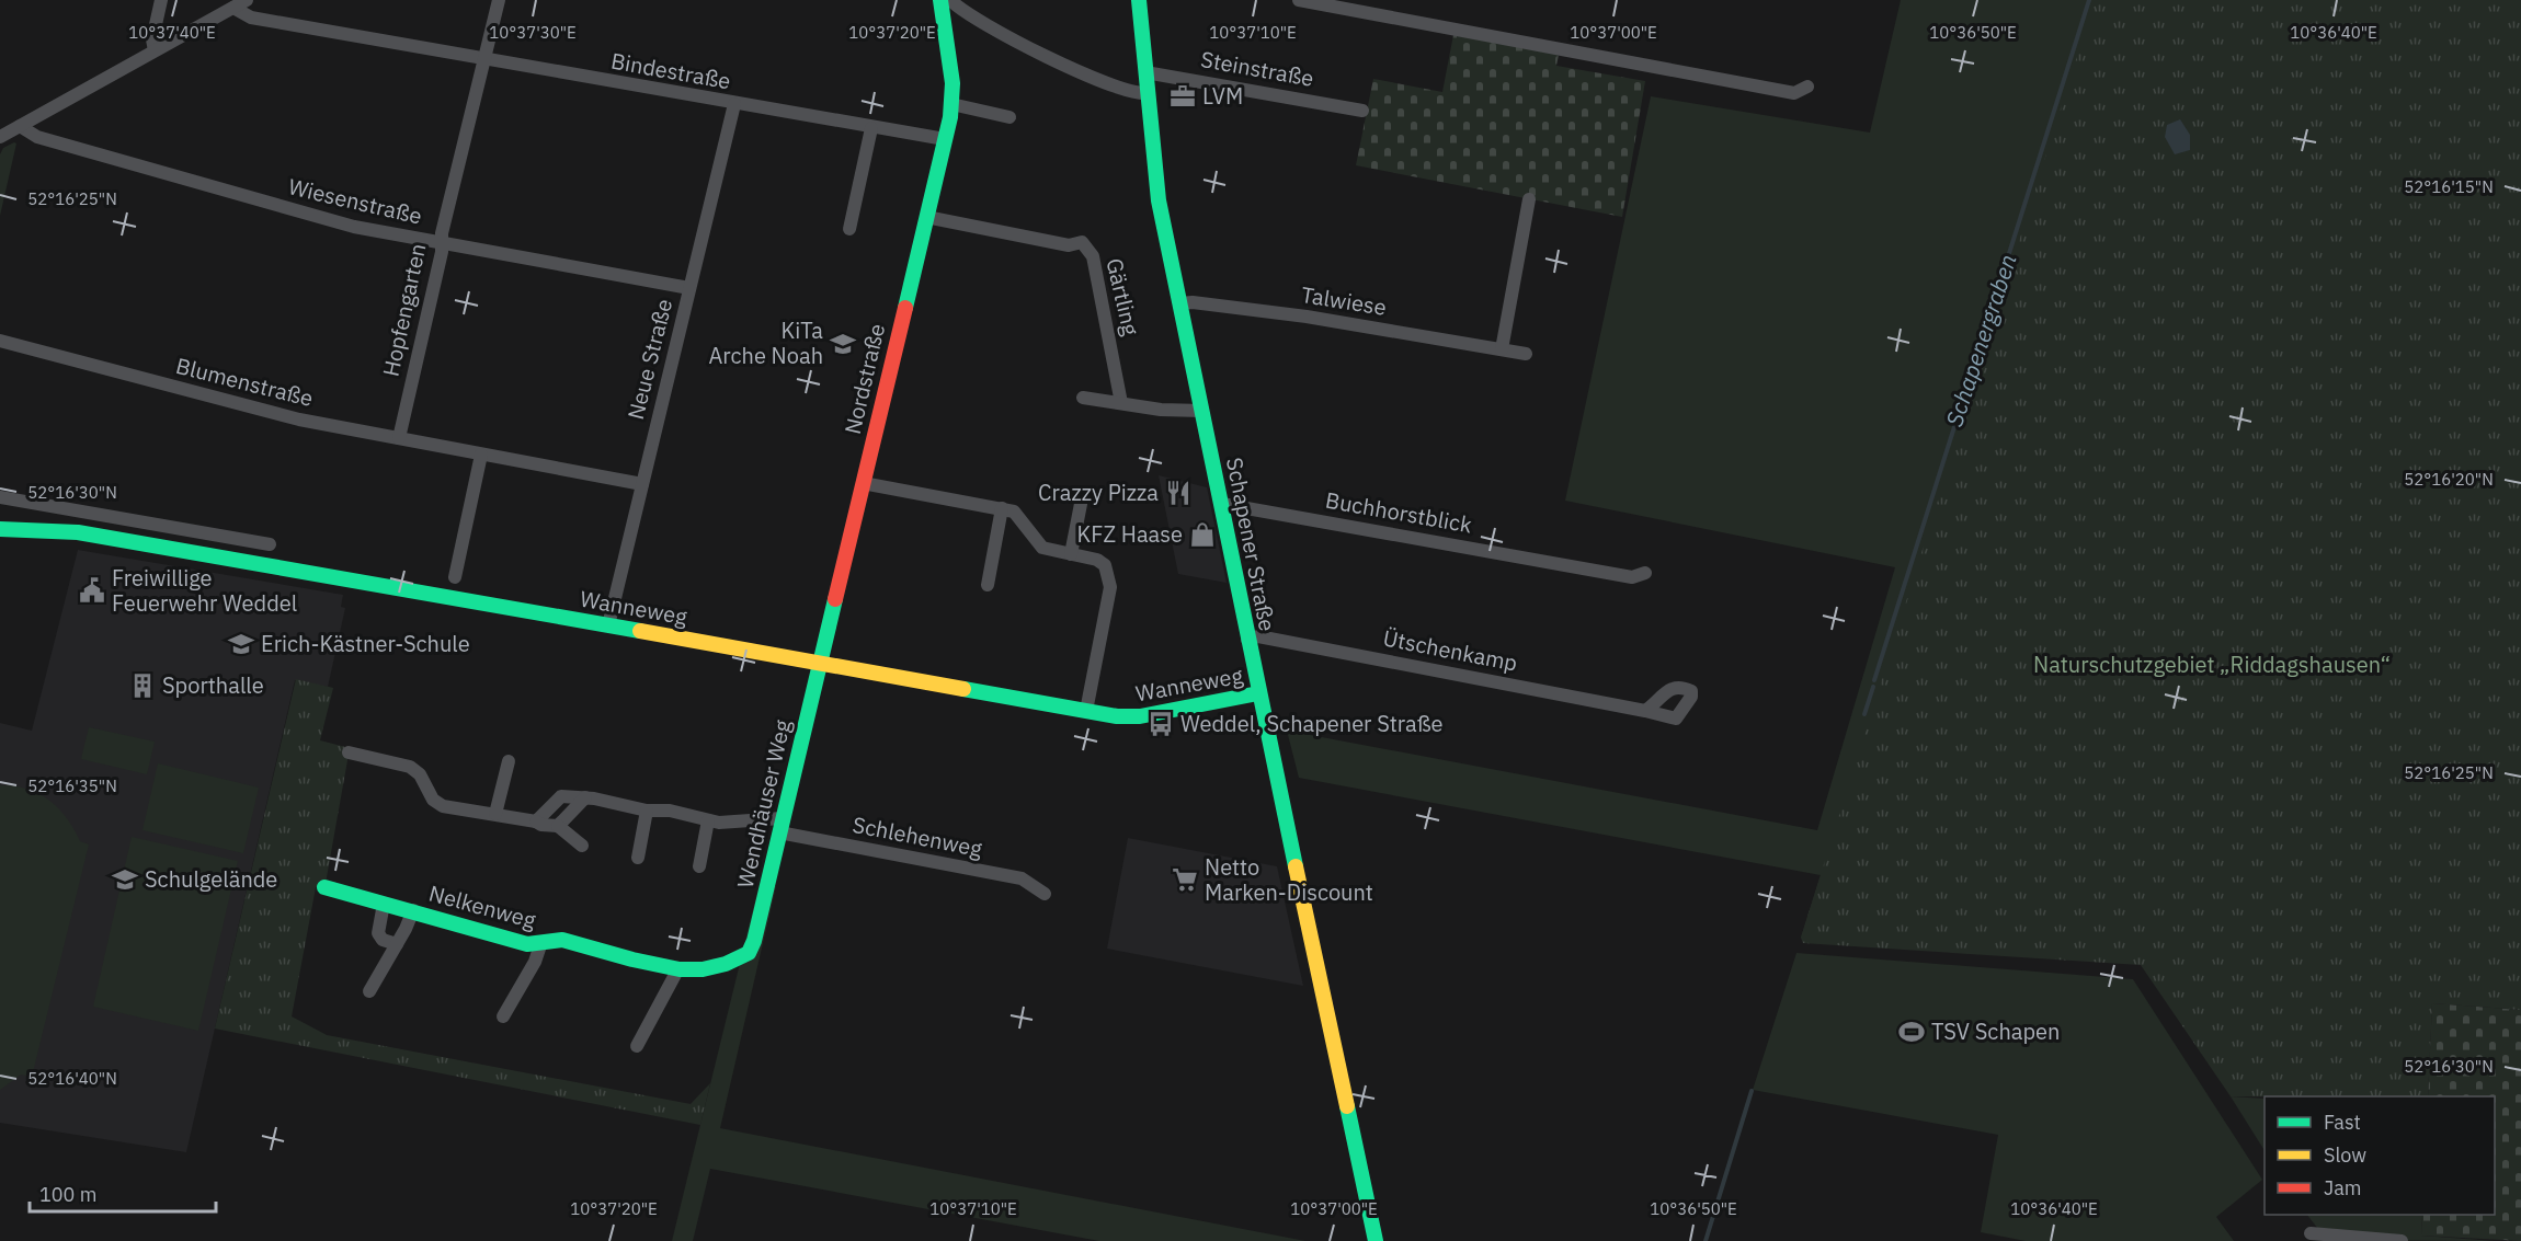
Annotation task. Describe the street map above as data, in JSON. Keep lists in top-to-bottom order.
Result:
{
  "streets": {
    "street": [
      "Steinstraße",
      "Bindestraße",
      "Wiesenstraße",
      "Gärtling",
      "Talwiese",
      "Hopfengarten",
      "Neue Straße",
      "Nordstraße",
      "Blumenstraße",
      "Buchhorstblick",
      "Schapener Straße",
      "Wanneweg",
      "Ütschenkamp",
      "Wendhäuser Weg",
      "Schlehenweg",
      "Nelkenweg"
    ]
  },
  "crossings": [
    ["Steinstraße", "Schapener Straße"],
    ["Bindestraße", "Hopfengarten"],
    ["Bindestraße", "Neue Straße"],
    ["Bindestraße", "Nordstraße"],
    ["Wiesenstraße", "Hopfengarten"],
    ["Wiesenstraße", "Neue Straße"],
    ["Gärtling", "Nordstraße"],
    ["Talwiese", "Schapener Straße"],
    ["Hopfengarten", "Blumenstraße"],
    ["Neue Straße", "Blumenstraße"],
    ["Neue Straße", "Wanneweg"],
    ["Nordstraße", "Wanneweg"],
    ["Nordstraße", "Wendhäuser Weg"],
    ["Buchhorstblick", "Schapener Straße"],
    ["Schapener Straße", "Wanneweg"],
    ["Schapener Straße", "Ütschenkamp"],
    ["Wanneweg", "Wendhäuser Weg"],
    ["Wendhäuser Weg", "Schlehenweg"],
    ["Wendhäuser Weg", "Nelkenweg"]
  ],
  "water": ["Schapenergraben"],
  "parks": ["Naturschutzgebiet „Riddagshausen“"],
  "places": {
    "office": ["LVM"],
    "school or university": ["KiTa Arche Noah", "Erich-Kästner-Schule", "Schulgelände"],
    "restaurant": ["Crazzy Pizza"],
    "shop": ["KFZ Haase"],
    "public building": ["Freiwillige Feuerwehr Weddel"],
    "building": ["Sporthalle"],
    "bus stop": ["Weddel, Schapener Straße"],
    "supermarket": ["Netto Marken-Discount"],
    "sports": ["TSV Schapen"]
  },
  "legend": ["Fast", "Slow", "Jam"],
  "scale_bar": "100 m",
  "coordinates": [
    "10°37'40\"E",
    "10°37'20\"E",
    "10°36'40\"E",
    "10°37'30\"E",
    "10°37'10\"E",
    "10°37'00\"E",
    "10°36'50\"E",
    "52°16'15\"N",
    "52°16'25\"N",
    "52°16'20\"N",
    "52°16'30\"N",
    "52°16'35\"N",
    "52°16'40\"N"
  ]
}
